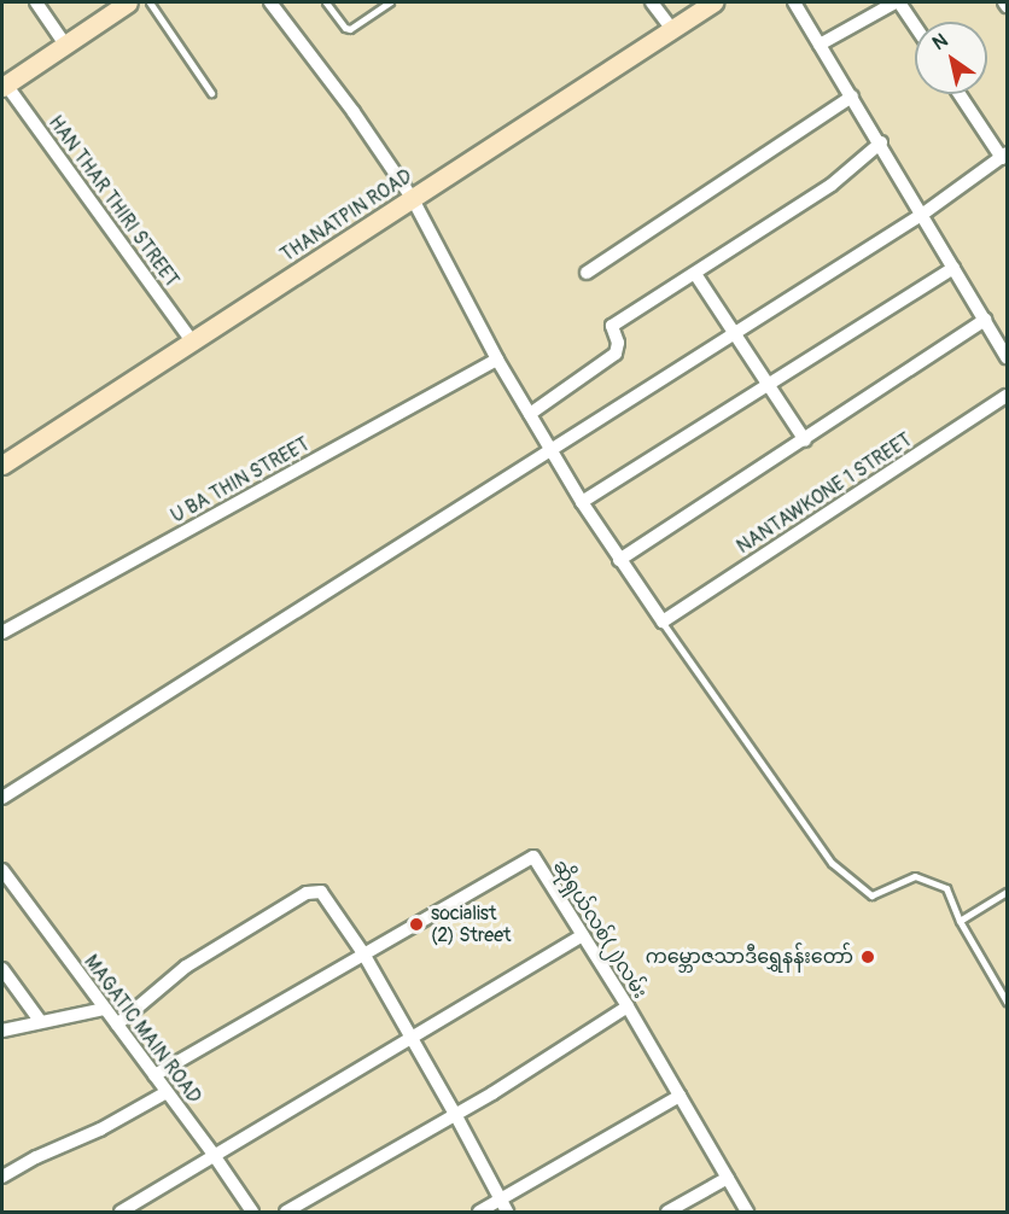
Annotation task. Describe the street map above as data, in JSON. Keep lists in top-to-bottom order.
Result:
{
  "streets": {
    "main road": ["THANATPIN ROAD"],
    "street": [
      "HAN THAR THIRI STREET",
      "U BA THIN STREET",
      "NANTAWKONE 1 STREET",
      "ဆိုရှယ်လစ်(၂)လမ်း",
      "MAGATIC MAIN ROAD"
    ]
  },
  "crossings": [
    ["HAN THAR THIRI STREET", "THANATPIN ROAD"],
    ["ဆိုရှယ်လစ်(၂)လမ်း", "MAGATIC MAIN ROAD"]
  ],
  "places": ["socialist (2) Street", "ကမ္ဘောဇသာဒီရွှေနန်းတော်"],
  "north": "top left"
}
